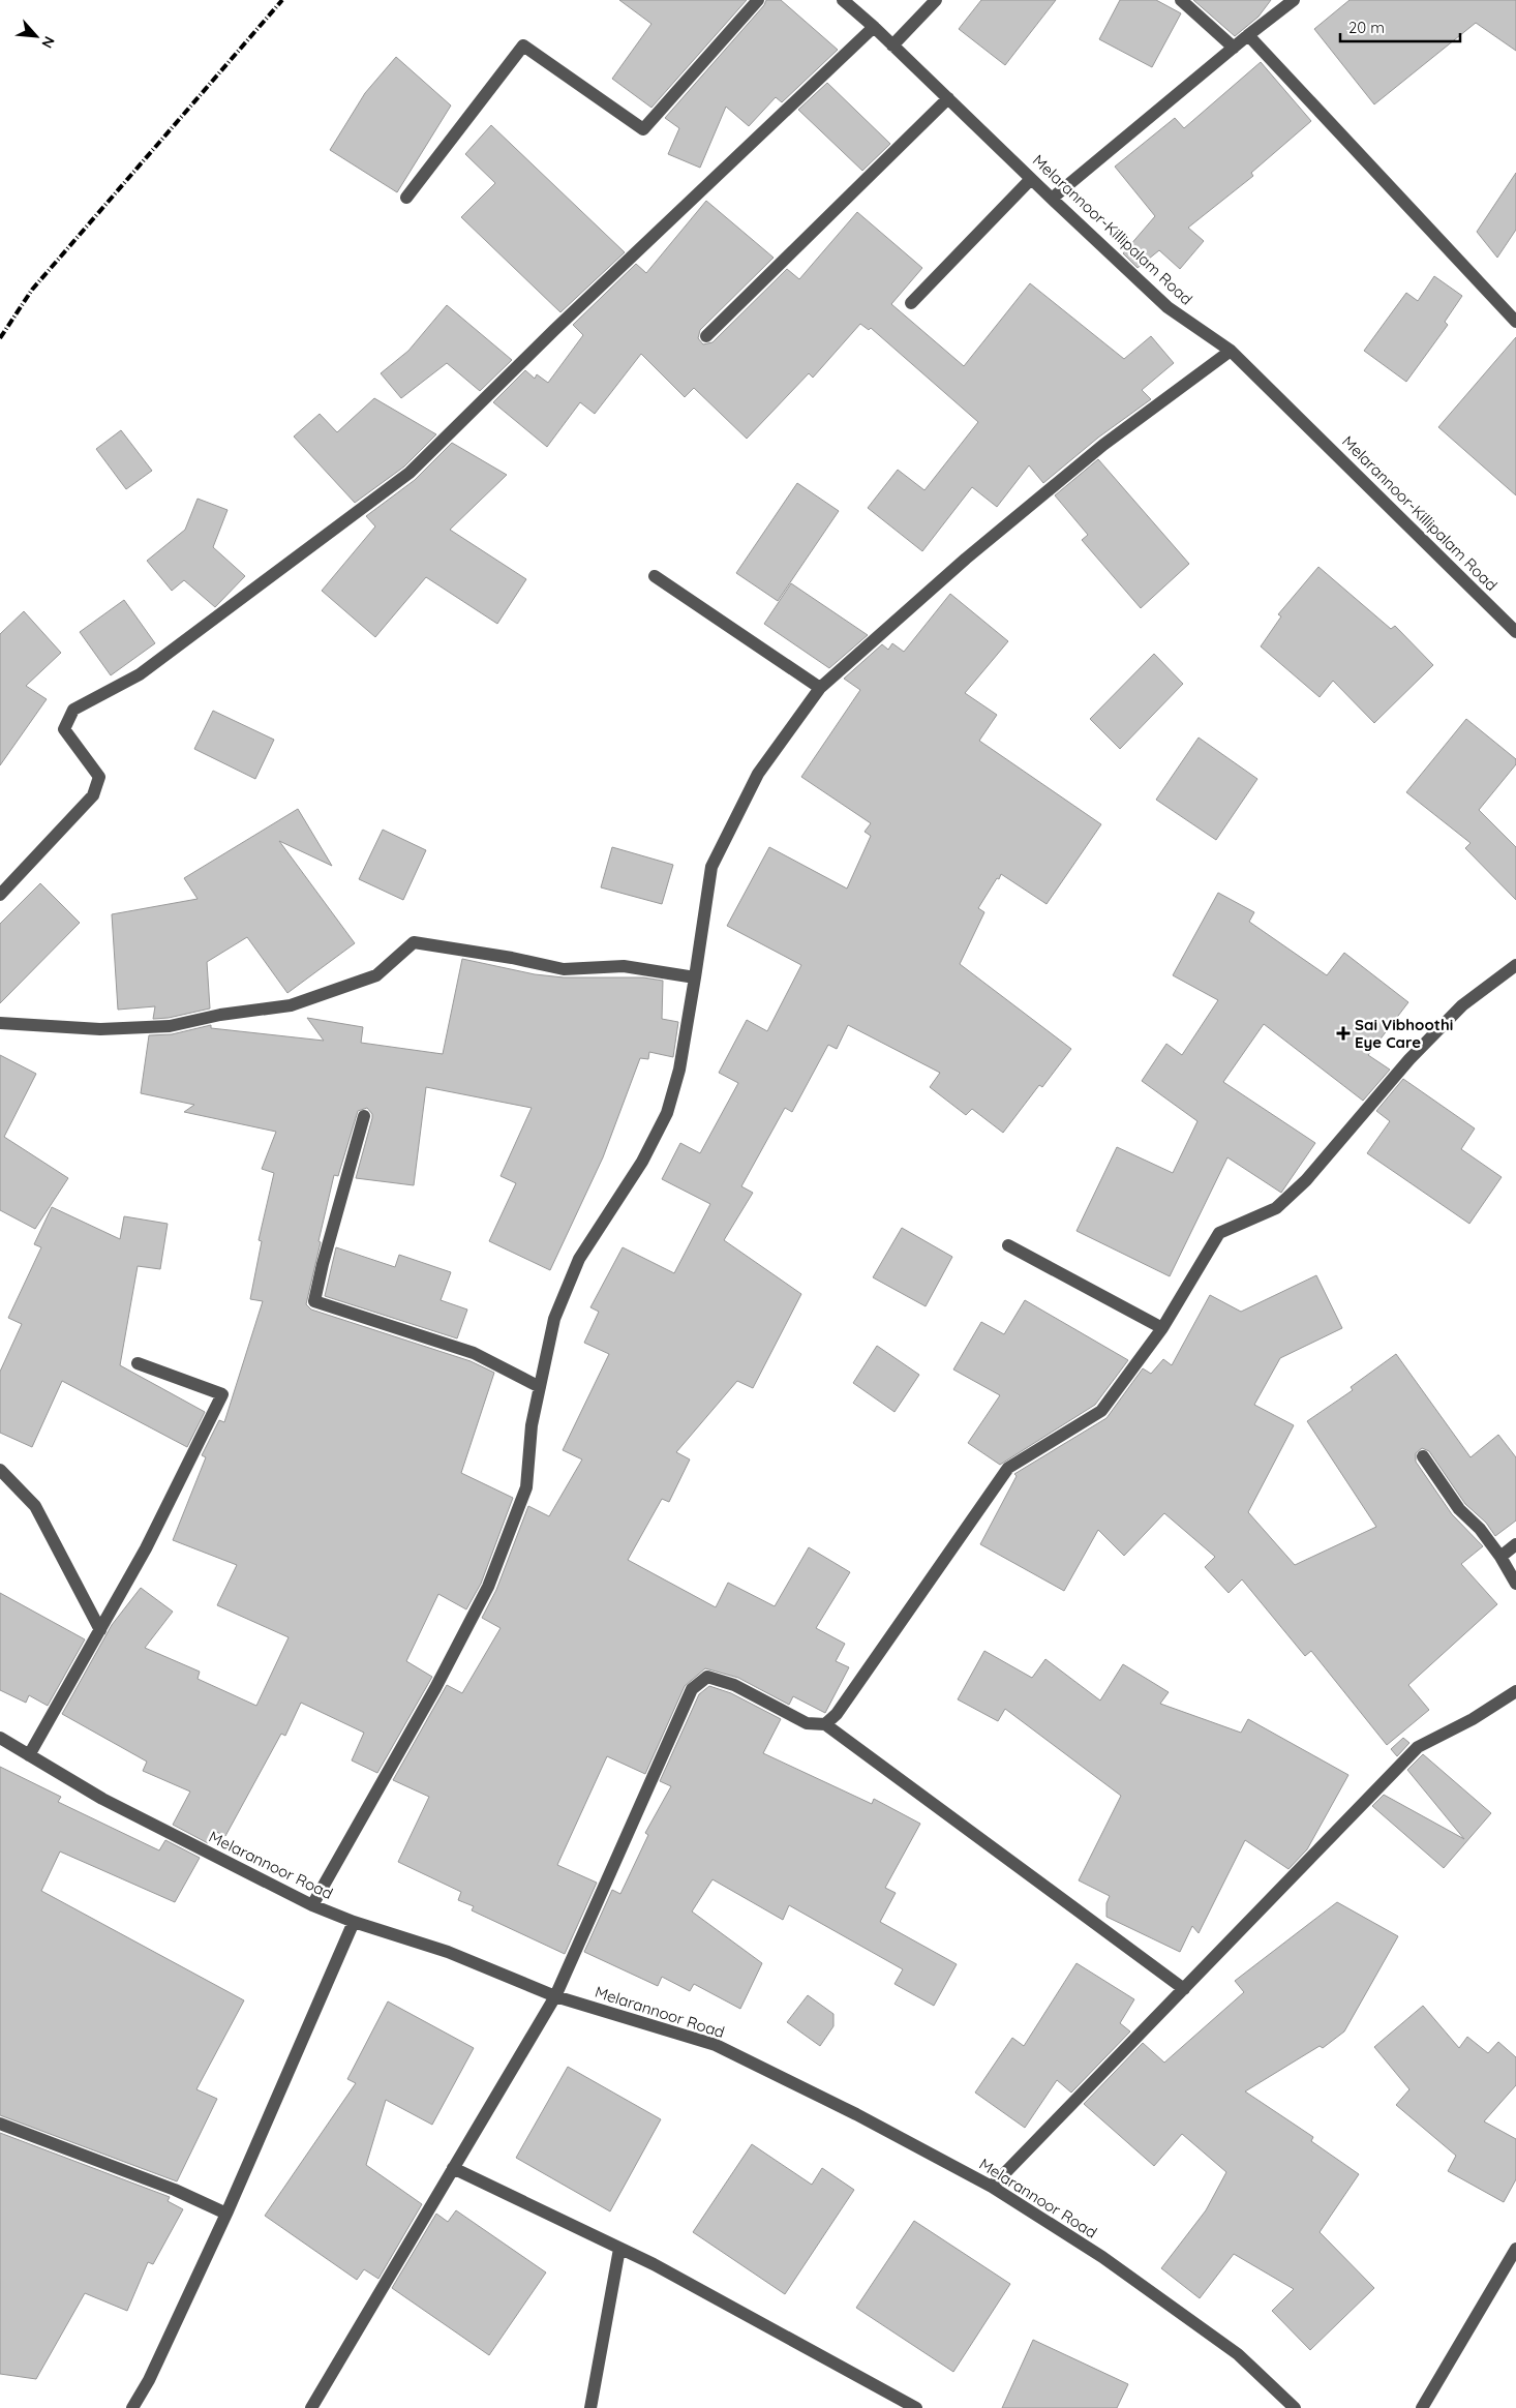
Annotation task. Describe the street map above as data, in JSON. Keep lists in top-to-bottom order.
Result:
{
  "streets": {
    "street": ["Melarannoor-Killipalam Road", "Melarannoor Road"]
  },
  "places": {
    "health": ["Sai Vibhoothi Eye Care"]
  },
  "scale_bar": "20 m",
  "north": "bottom right"
}
